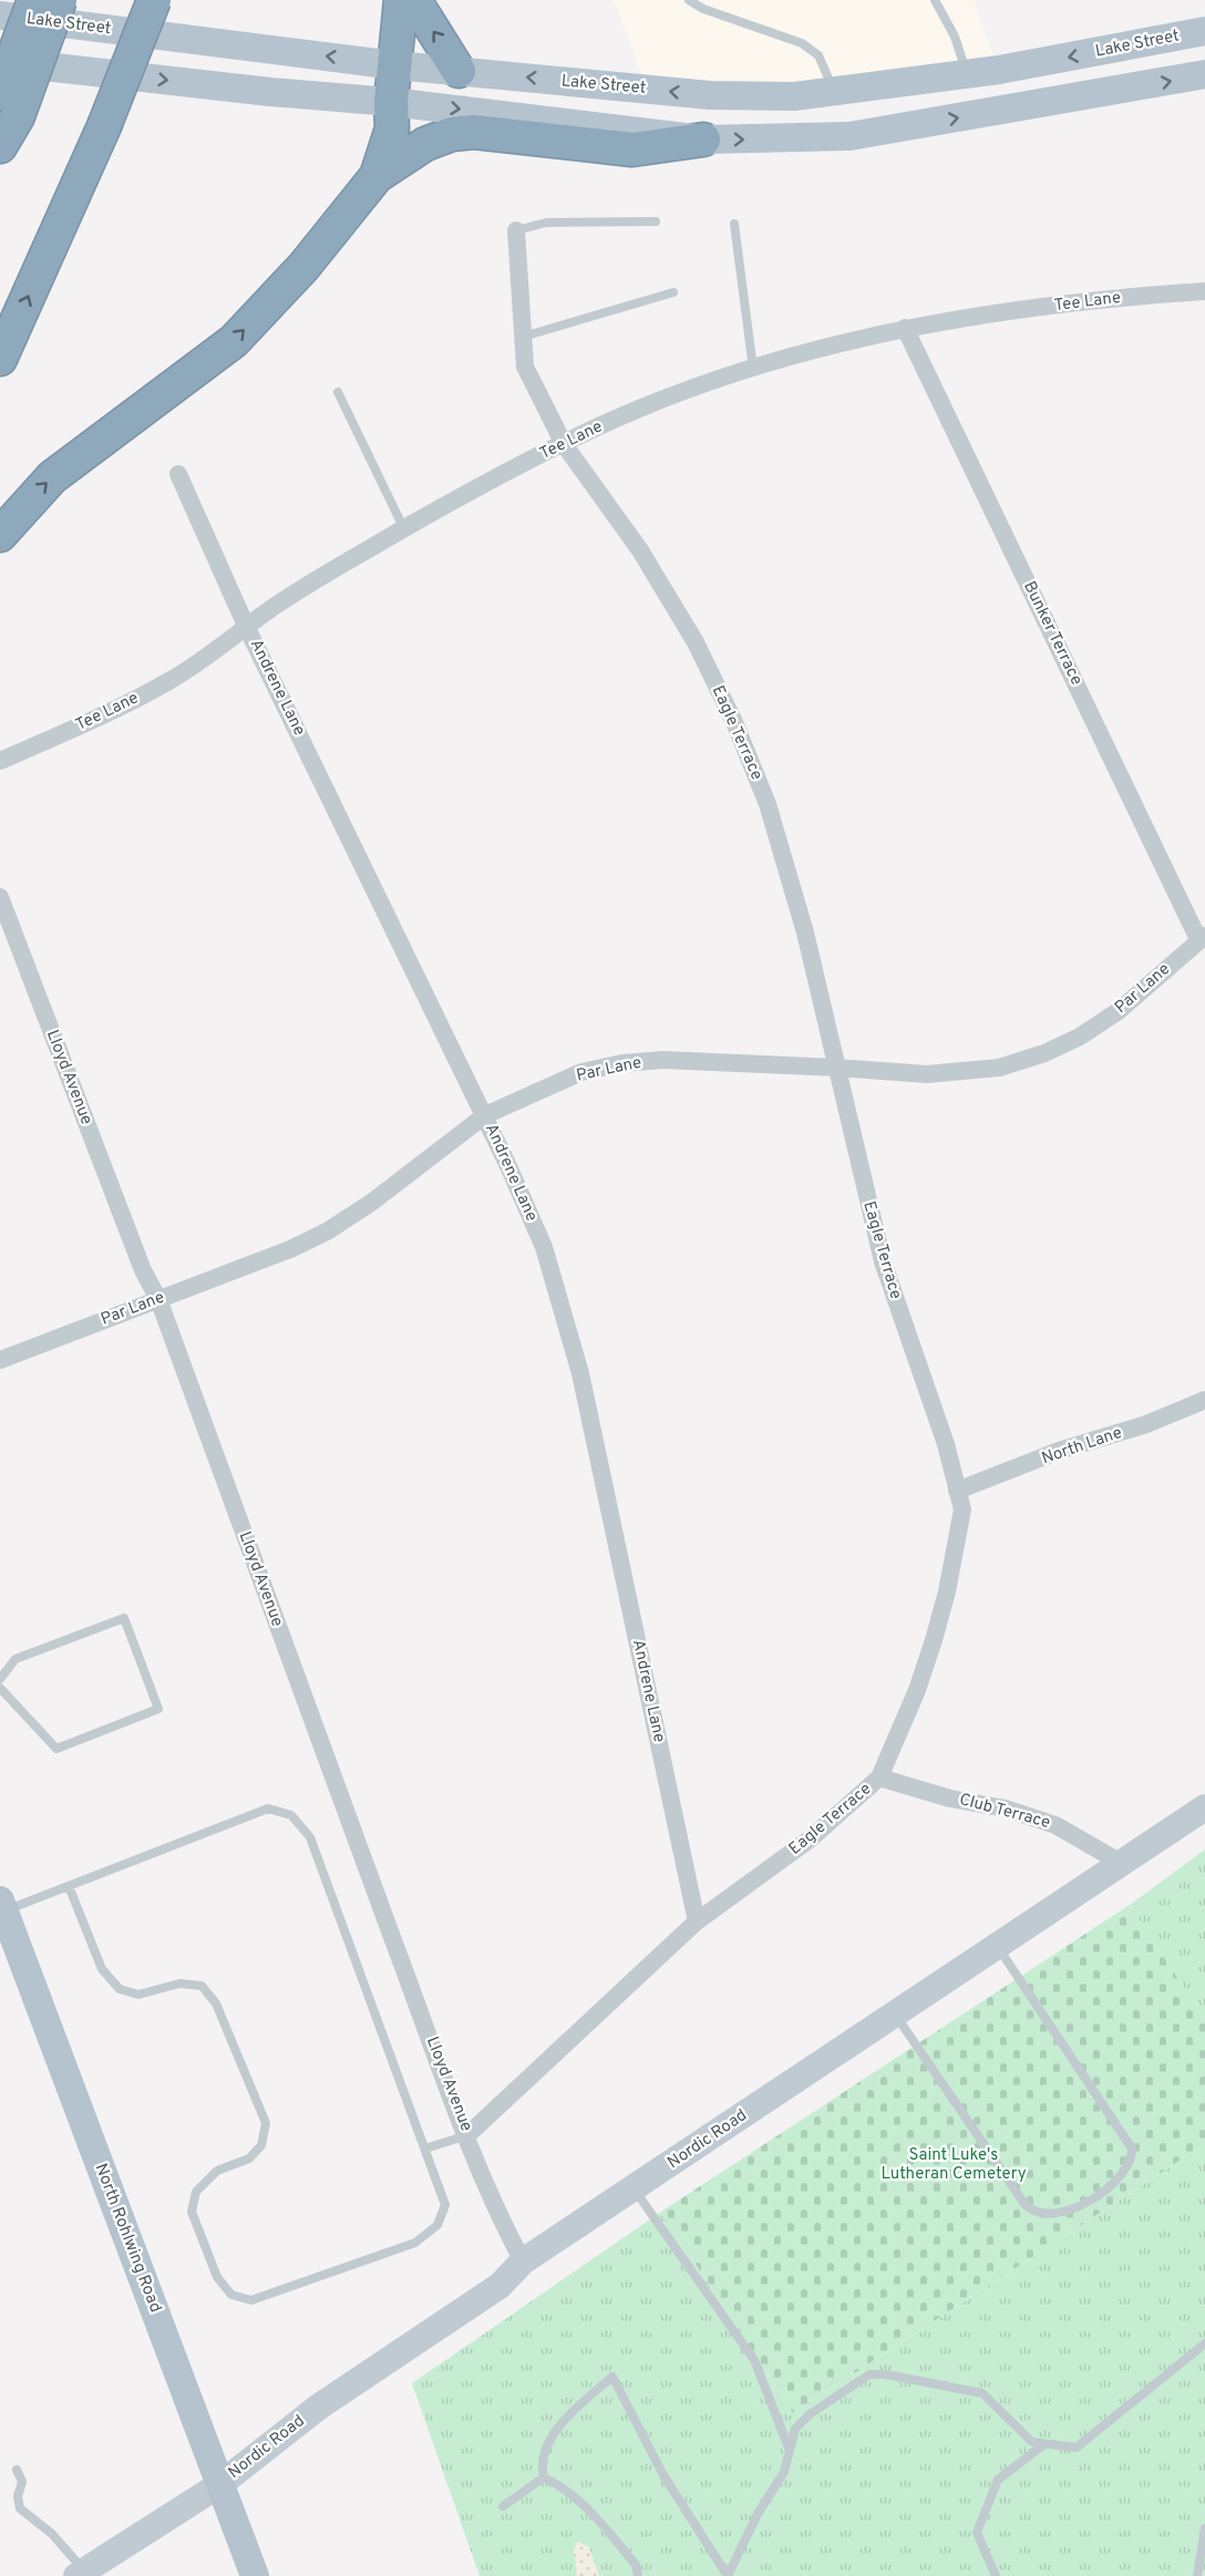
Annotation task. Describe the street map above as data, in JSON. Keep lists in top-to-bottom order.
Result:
{
  "streets": {
    "main road": ["Lake Street", "North Rohlwing Road"],
    "street": [
      "Tee Lane",
      "Bunker Terrace",
      "Andrene Lane",
      "Eagle Terrace",
      "Par Lane",
      "Lloyd Avenue",
      "North Lane",
      "Club Terrace",
      "Nordic Road"
    ]
  },
  "crossings": [
    ["Tee Lane", "Bunker Terrace"],
    ["Tee Lane", "Andrene Lane"],
    ["Tee Lane", "Eagle Terrace"],
    ["Bunker Terrace", "Par Lane"],
    ["Andrene Lane", "Eagle Terrace"],
    ["Andrene Lane", "Par Lane"],
    ["Eagle Terrace", "Par Lane"],
    ["Eagle Terrace", "Lloyd Avenue"],
    ["Eagle Terrace", "North Lane"],
    ["Eagle Terrace", "Club Terrace"],
    ["Par Lane", "Lloyd Avenue"],
    ["Lloyd Avenue", "Nordic Road"],
    ["Club Terrace", "Nordic Road"],
    ["Nordic Road", "North Rohlwing Road"]
  ],
  "parks": ["Saint Luke's Lutheran Cemetery"]
}
